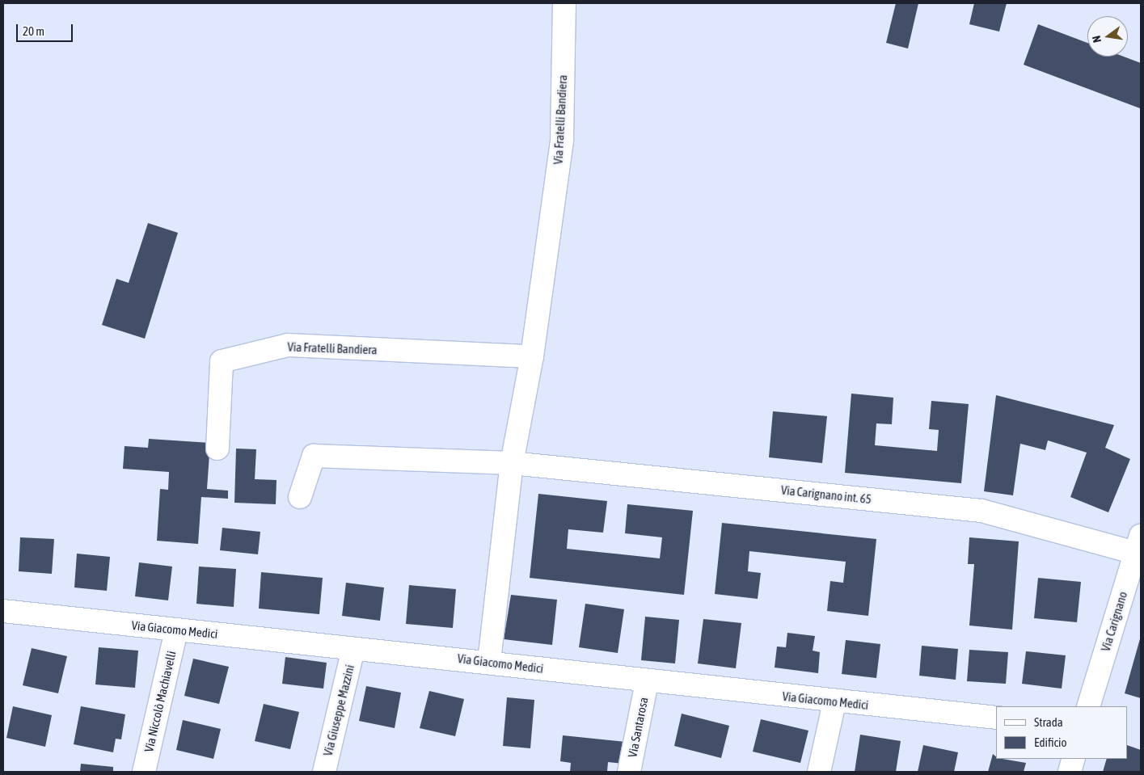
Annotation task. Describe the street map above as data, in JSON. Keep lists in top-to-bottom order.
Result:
{
  "streets": {
    "street": [
      "Via Fratelli Bandiera",
      "Via Carignano int. 65",
      "Via Carignano",
      "Via Giacomo Medici",
      "Via Niccolò Machiavelli",
      "Via Giuseppe Mazzini",
      "Via Santarosa"
    ]
  },
  "crossings": [
    ["Via Fratelli Bandiera", "Via Carignano int. 65"],
    ["Via Fratelli Bandiera", "Via Giacomo Medici"],
    ["Via Carignano int. 65", "Via Carignano"],
    ["Via Giacomo Medici", "Via Niccolò Machiavelli"],
    ["Via Giacomo Medici", "Via Giuseppe Mazzini"],
    ["Via Giacomo Medici", "Via Santarosa"]
  ],
  "legend": ["Strada", "Edificio"],
  "scale_bar": "20 m",
  "north": "left"
}
